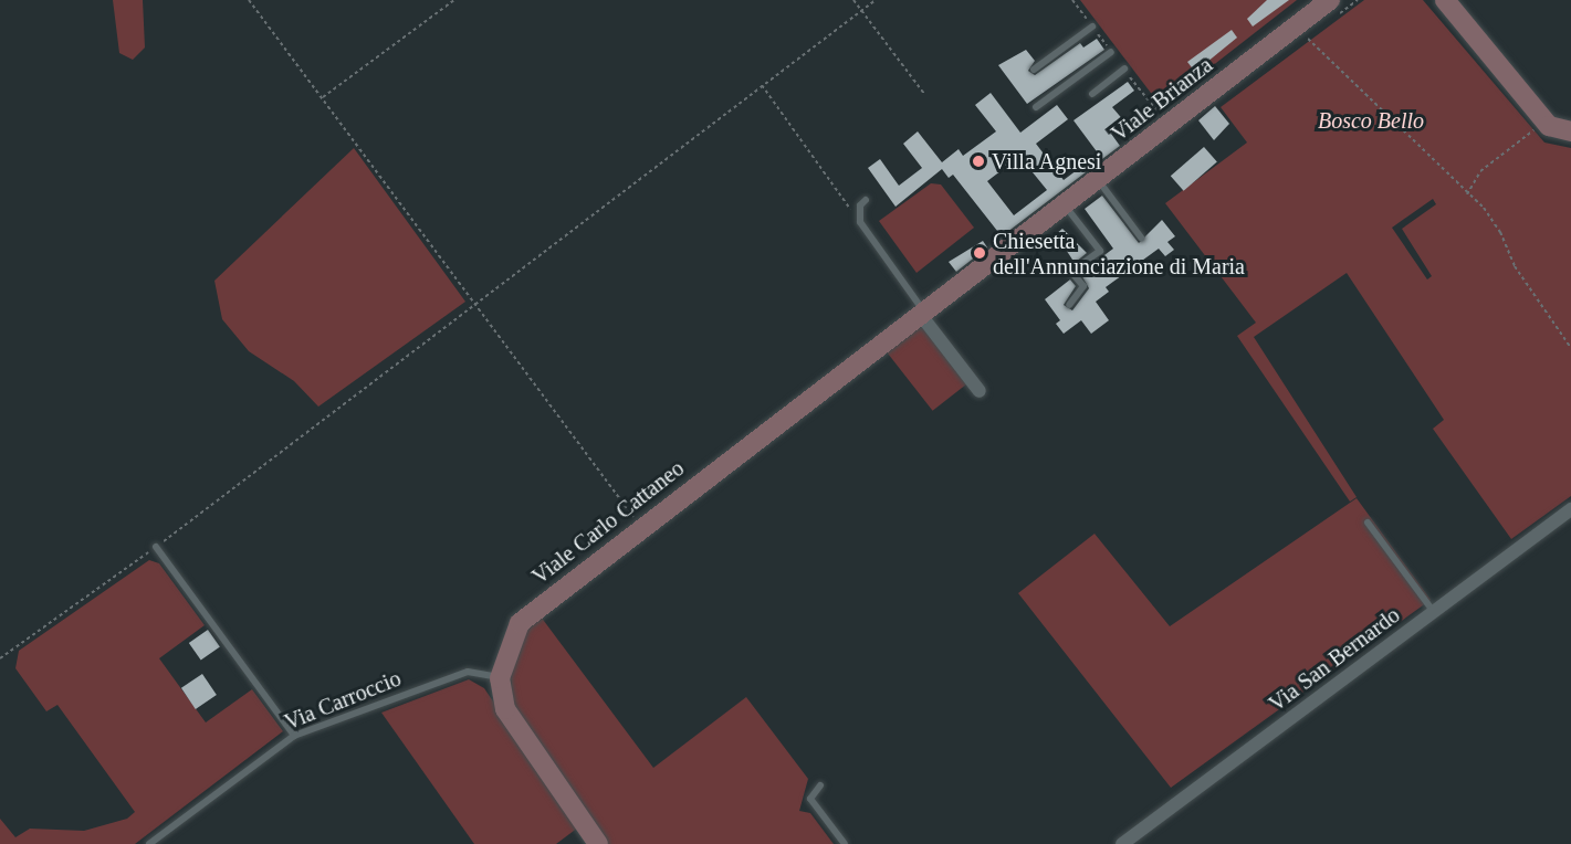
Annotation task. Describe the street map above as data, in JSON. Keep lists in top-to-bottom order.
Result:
{
  "streets": {
    "street": ["Viale Brianza", "Viale Carlo Cattaneo", "Via San Bernardo"],
    "lane": ["Via Carroccio"]
  },
  "crossings": [
    ["Viale Brianza", "Viale Carlo Cattaneo"],
    ["Viale Carlo Cattaneo", "Via Carroccio"]
  ],
  "parks": ["Bosco Bello"],
  "places": ["Villa Agnesi", "Chiesetta dell'Annunciazione di Maria"]
}
